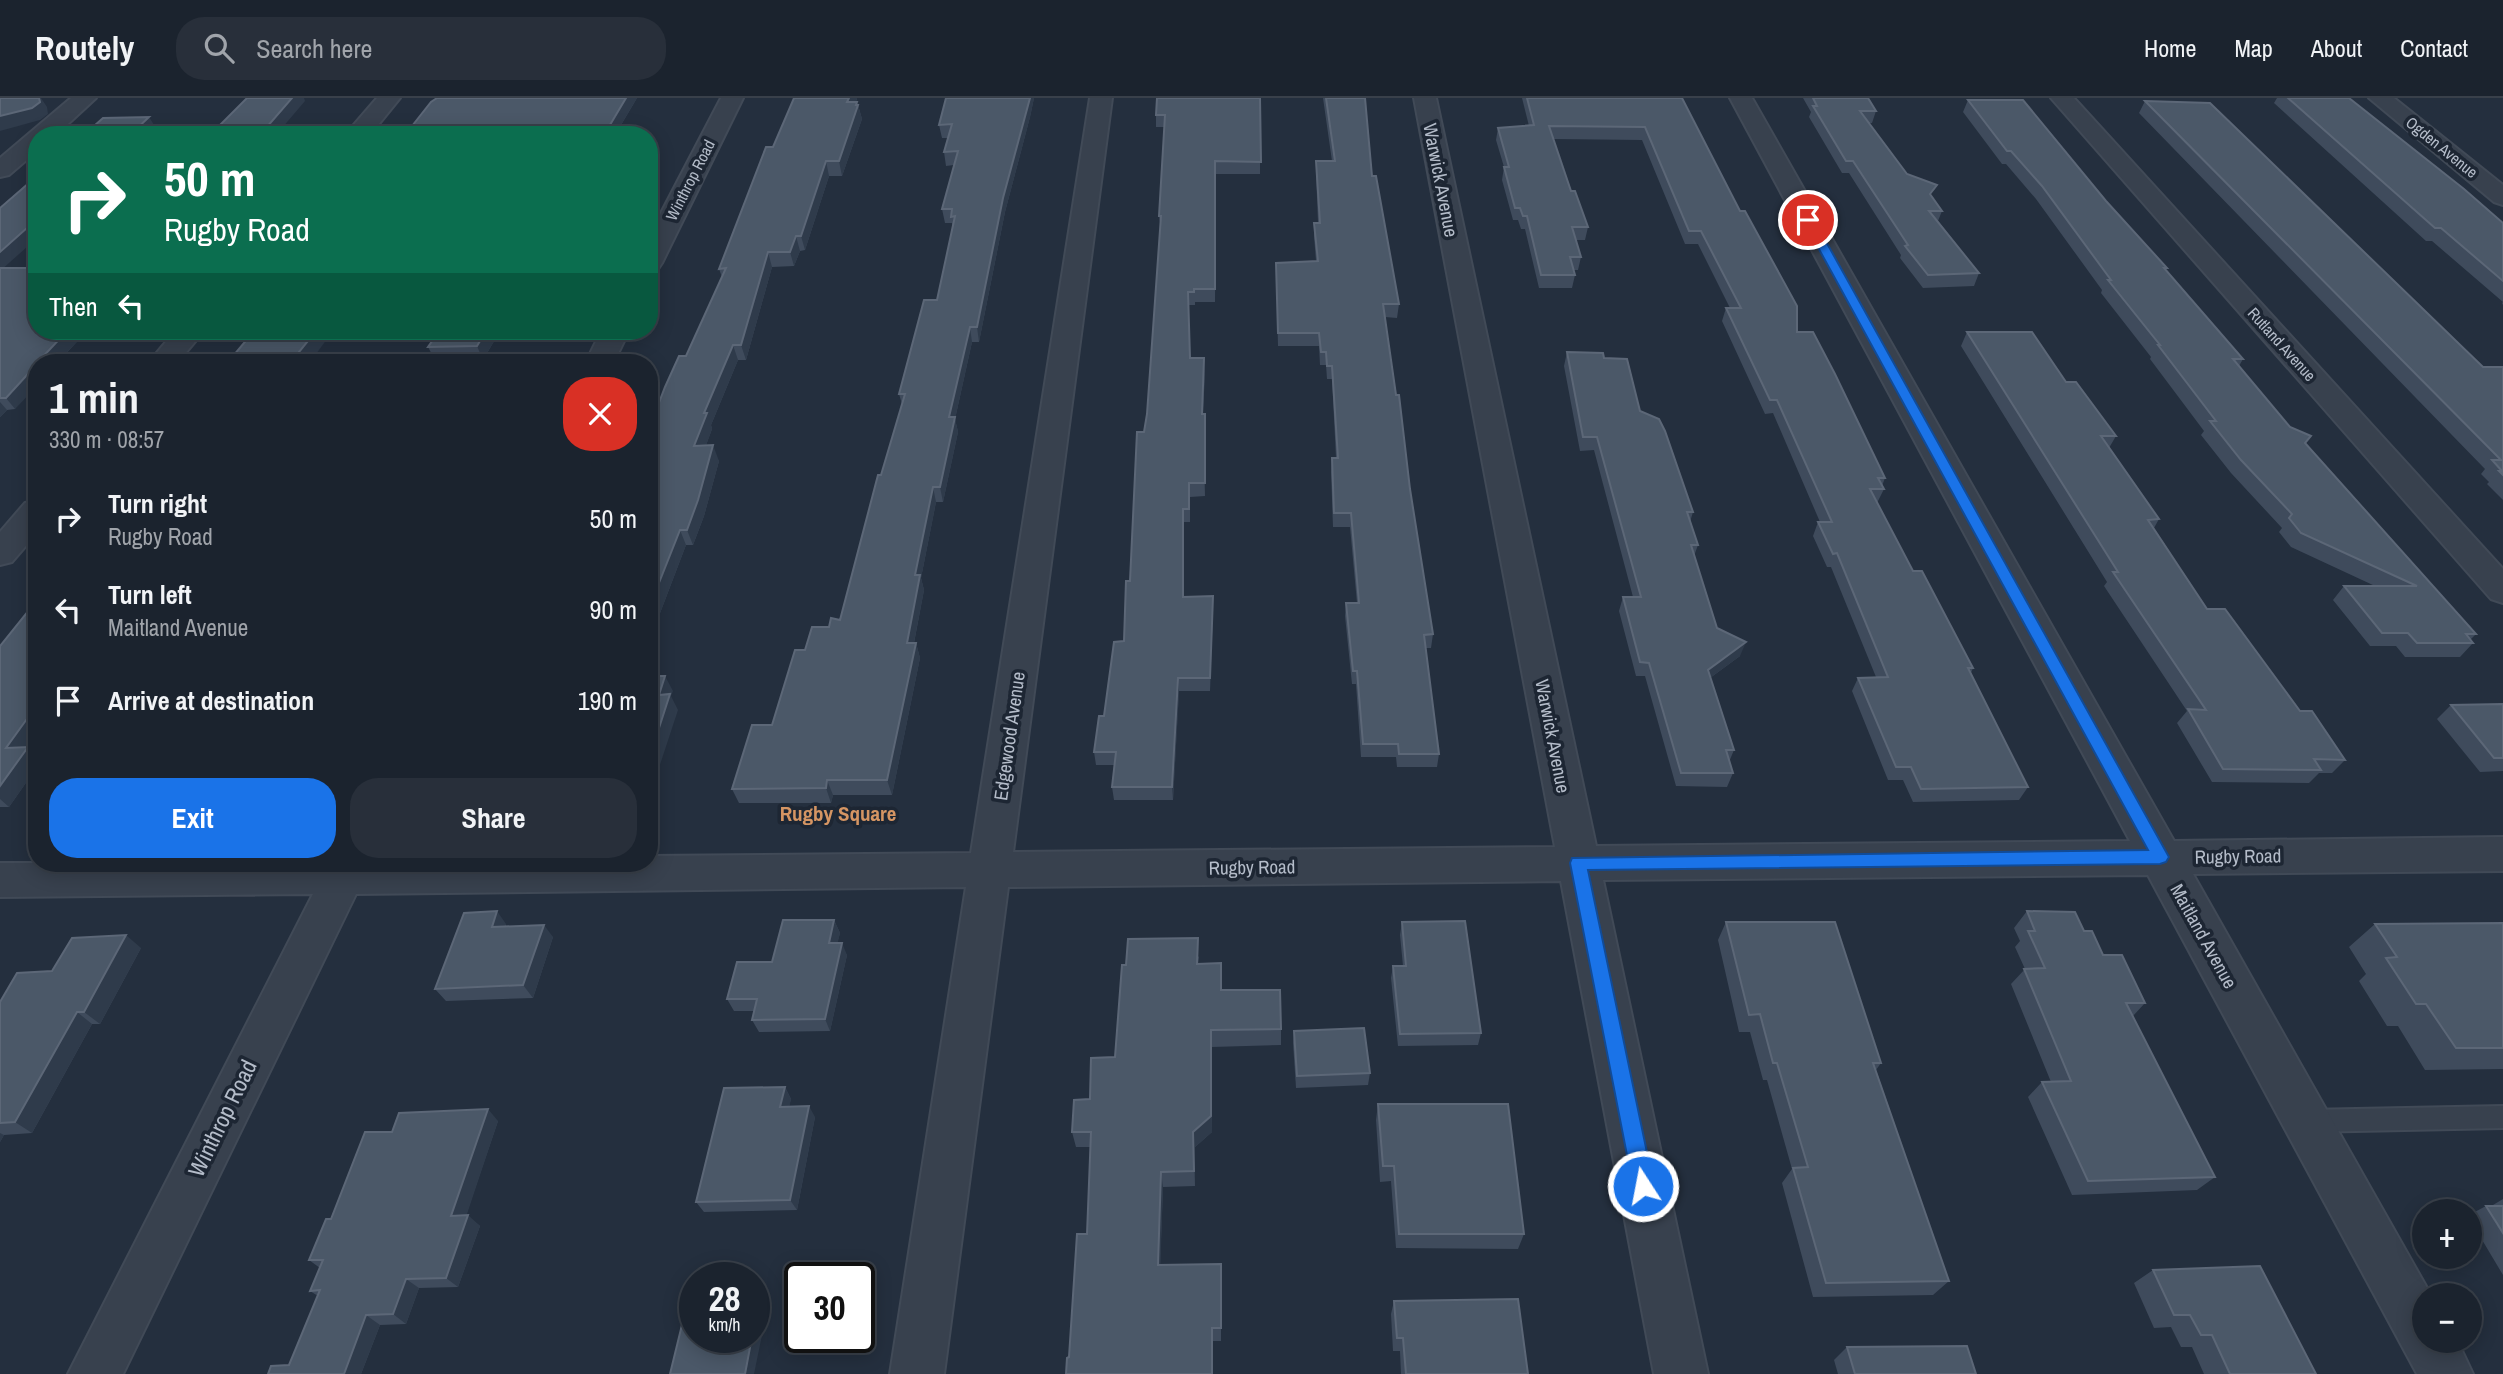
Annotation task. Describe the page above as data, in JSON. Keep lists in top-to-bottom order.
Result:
{
  "streets": {
    "street": [
      "Ogden Avenue",
      "Winthrop Road",
      "Warwick Avenue",
      "Rutland Avenue",
      "Edgewood Avenue",
      "Rugby Road",
      "Maitland Avenue"
    ]
  },
  "crossings": [
    ["Warwick Avenue", "Rugby Road"],
    ["Edgewood Avenue", "Rugby Road"],
    ["Rugby Road", "Maitland Avenue"]
  ],
  "districts": ["Rugby Square"],
  "page": {
    "header": "Routely",
    "search": "Search here",
    "nav": [
      "Home",
      "Map",
      "About",
      "Contact"
    ],
    "turn": ["50 m", "Rugby Road"],
    "then": "Then",
    "heading": ["1 min", "330 m · 08:57"],
    "list": [
      {
        "name": "Turn right",
        "note": "Rugby Road",
        "value": "50 m"
      },
      {
        "name": "Turn left",
        "note": "Maitland Avenue",
        "value": "90 m"
      },
      {
        "name": "Arrive at destination",
        "value": "190 m"
      }
    ],
    "buttons": ["Exit", "Share"],
    "map_buttons": ["+", "−"],
    "speed": "28 km/h",
    "limit": "30"
  }
}
